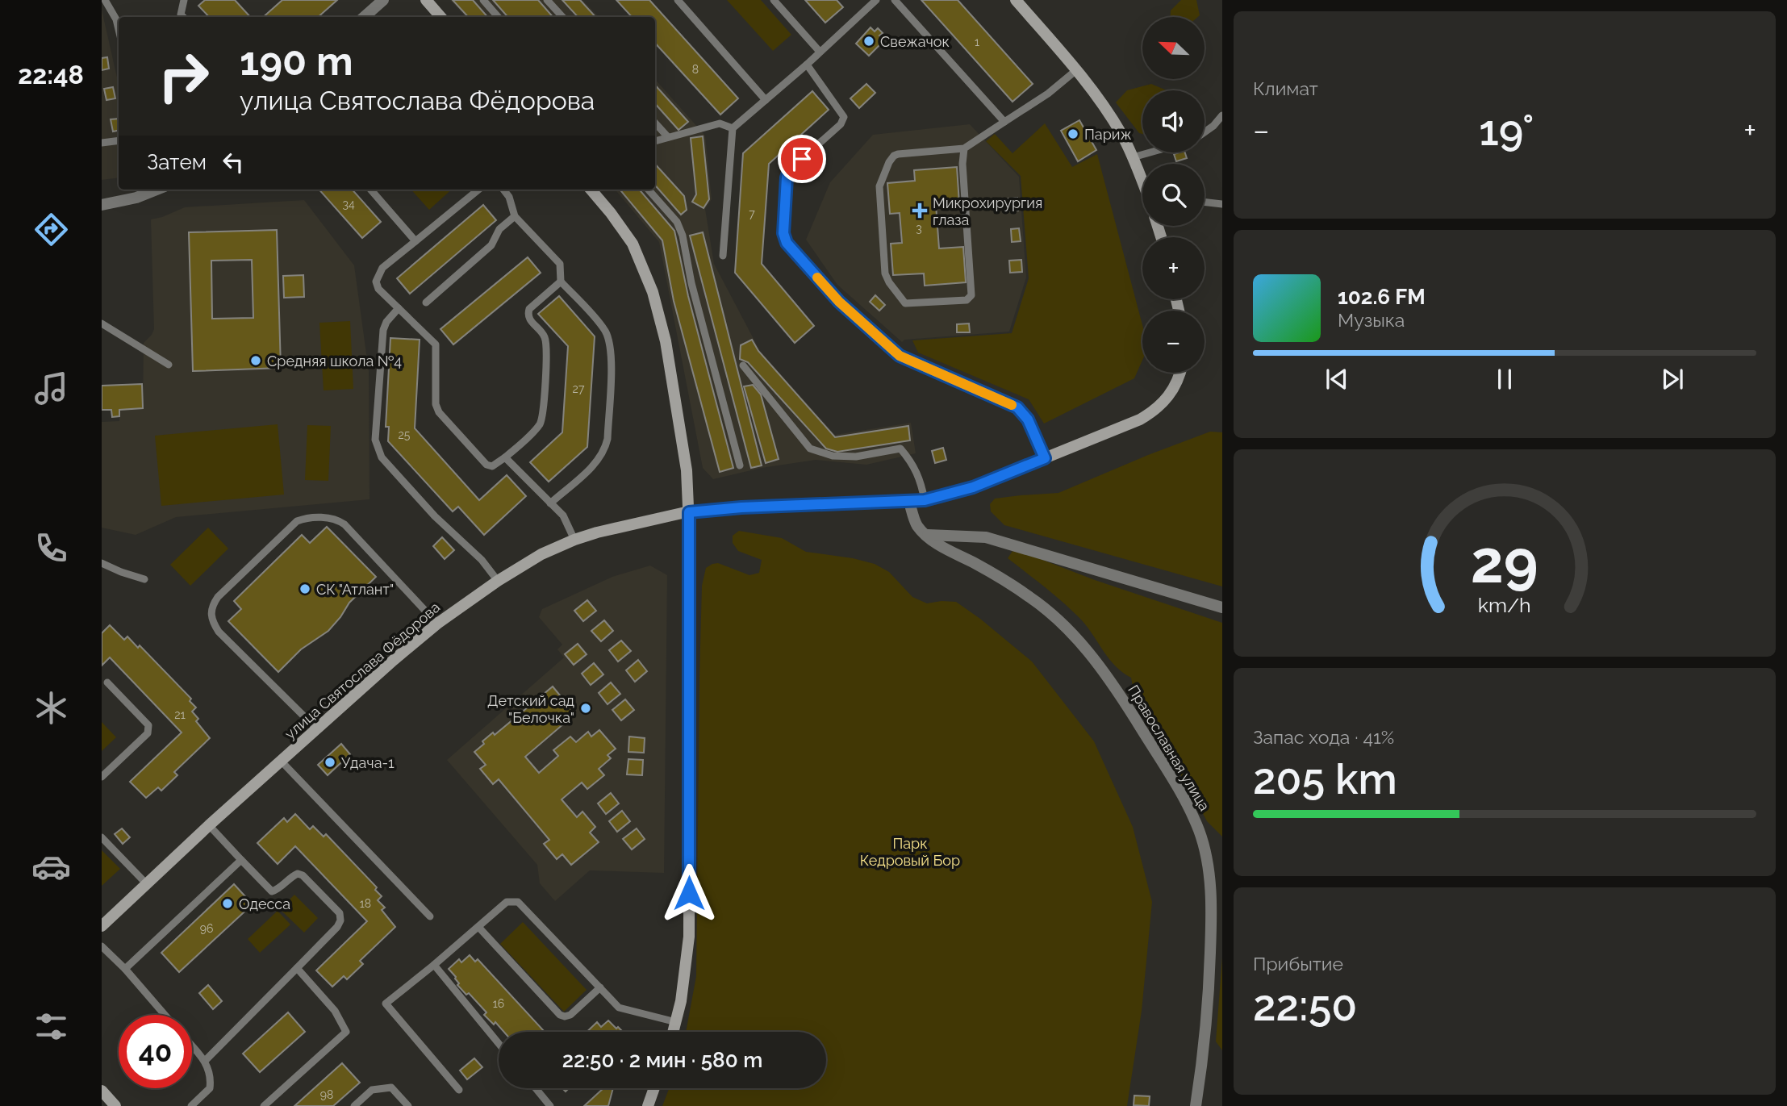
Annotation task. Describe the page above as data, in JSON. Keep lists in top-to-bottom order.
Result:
{
  "streets": {
    "street": ["улица Святослава Фёдорова", "Православная улица"]
  },
  "crossings": [
    ["улица Святослава Фёдорова", "Православная улица"]
  ],
  "parks": ["Парк Кедровый Бор"],
  "places": {
    "other": [
      "Свежачок",
      "Париж",
      "Средняя школа №4",
      "СК \"Атлант\"",
      "Детский сад \"Белочка\"",
      "Удача-1",
      "Одесса"
    ],
    "health": ["Микрохирургия глаза"]
  },
  "house_numbers": [
    "1",
    "8",
    "34",
    "7",
    "3",
    "27",
    "25",
    "21",
    "18",
    "96",
    "16",
    "98"
  ],
  "north": "top left",
  "page": {
    "tabs": "22:48",
    "tile": [
      "Климат",
      ["Запас хода · 41%", "205 km"],
      ["Прибытие", "22:50"]
    ],
    "map_buttons": ["+", "−"],
    "turn": ["190 m", "улица Святослава Фёдорова"],
    "heat": ["−", "19°", "+"],
    "then": "Затем",
    "song": ["102.6 FM", "Музыка"],
    "limit": "40",
    "trip": "22:50 · 2 мин · 580 m",
    "gauge": ["29", "km/h"]
  }
}
